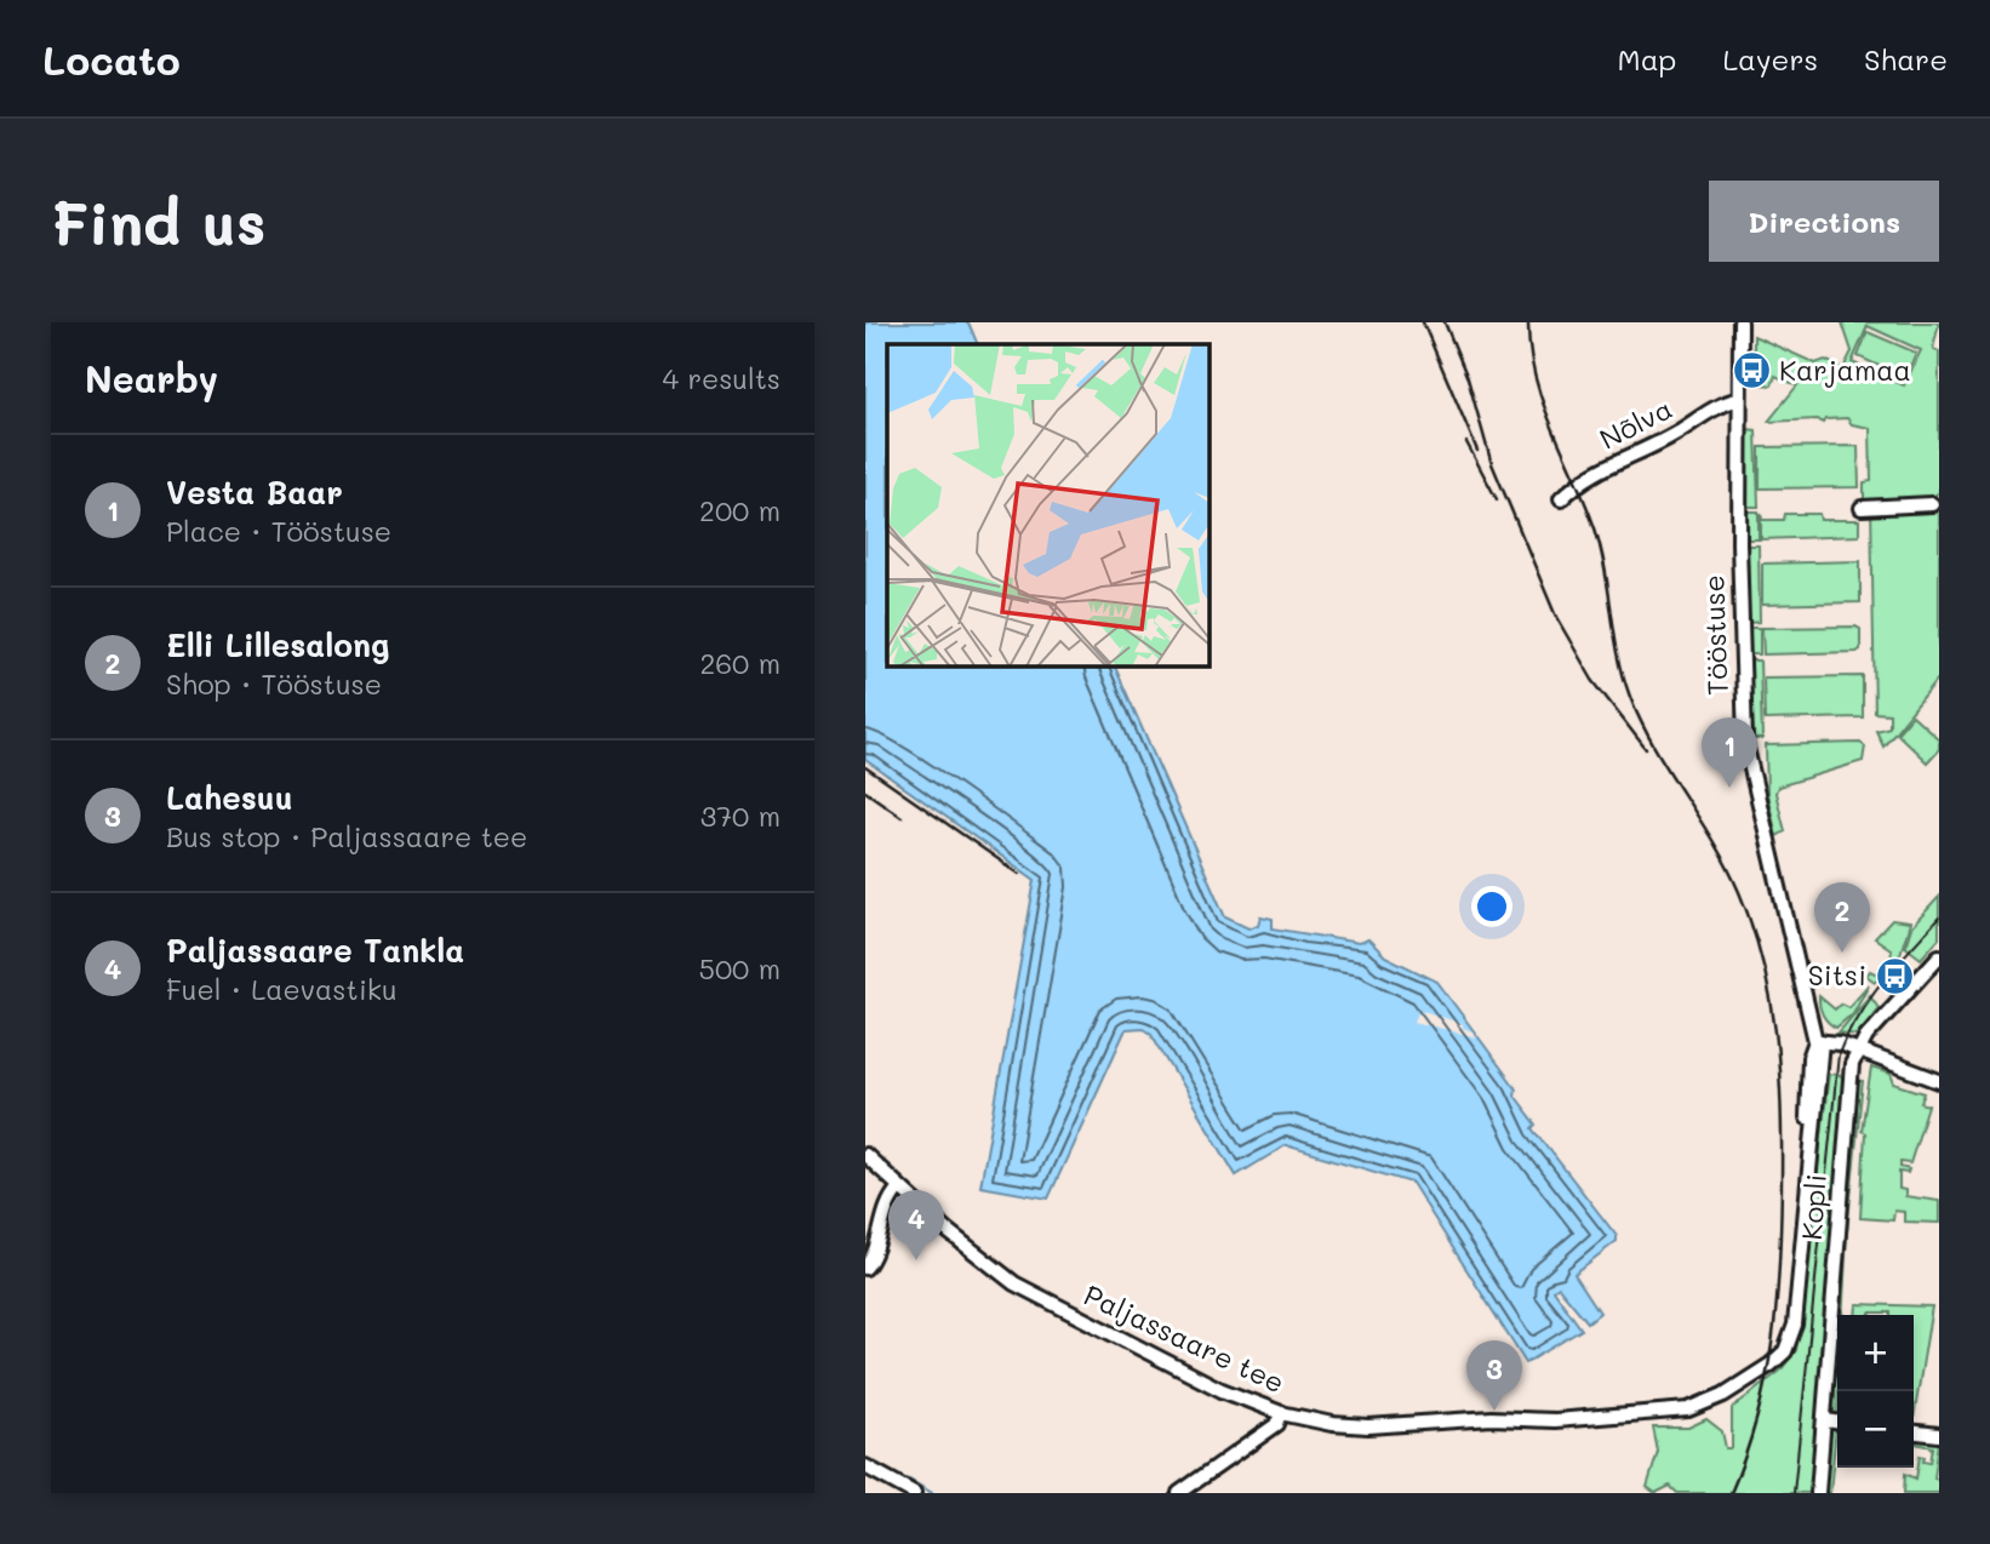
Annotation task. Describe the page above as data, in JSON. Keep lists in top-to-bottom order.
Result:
{
  "streets": {
    "street": [
      "Nõlva",
      "Tööstuse",
      "Kopli",
      "Paljassaare tee"
    ]
  },
  "crossings": [
    ["Nõlva", "Tööstuse"],
    ["Tööstuse", "Paljassaare tee"]
  ],
  "places": {
    "bus stop": ["Karjamaa", "Sitsi"]
  },
  "page": {
    "header": "Locato",
    "nav": ["Map", "Layers", "Share"],
    "buttons": "Directions",
    "title": "Find us",
    "heading": ["Nearby", "4 results"],
    "list": [
      {
        "mark": "1",
        "name": "Vesta Baar",
        "note": "Place · Tööstuse",
        "value": "200 m"
      },
      {
        "mark": "2",
        "name": "Elli Lillesalong",
        "note": "Shop · Tööstuse",
        "value": "260 m"
      },
      {
        "mark": "3",
        "name": "Lahesuu",
        "note": "Bus stop · Paljassaare tee",
        "value": "370 m"
      },
      {
        "mark": "4",
        "name": "Paljassaare Tankla",
        "note": "Fuel · Laevastiku",
        "value": "500 m"
      }
    ],
    "pins": [
      "1",
      "2",
      "4",
      "3"
    ],
    "map_buttons": ["+", "−"]
  }
}
